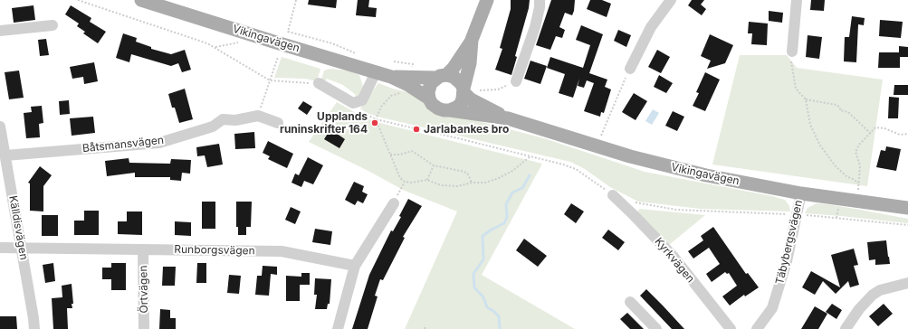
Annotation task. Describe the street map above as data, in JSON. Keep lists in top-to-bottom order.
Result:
{
  "streets": {
    "main road": ["Vikingavägen"],
    "street": [
      "Båtsmansvägen",
      "Källdisvägen",
      "Täbybergsvägen",
      "Runborgsvägen",
      "Kyrkvägen",
      "Örtvägen"
    ]
  },
  "crossings": [
    ["Vikingavägen", "Täbybergsvägen"],
    ["Båtsmansvägen", "Källdisvägen"],
    ["Källdisvägen", "Runborgsvägen"],
    ["Runborgsvägen", "Örtvägen"]
  ],
  "places": ["Upplands runinskrifter 164", "Jarlabankes bro"]
}
